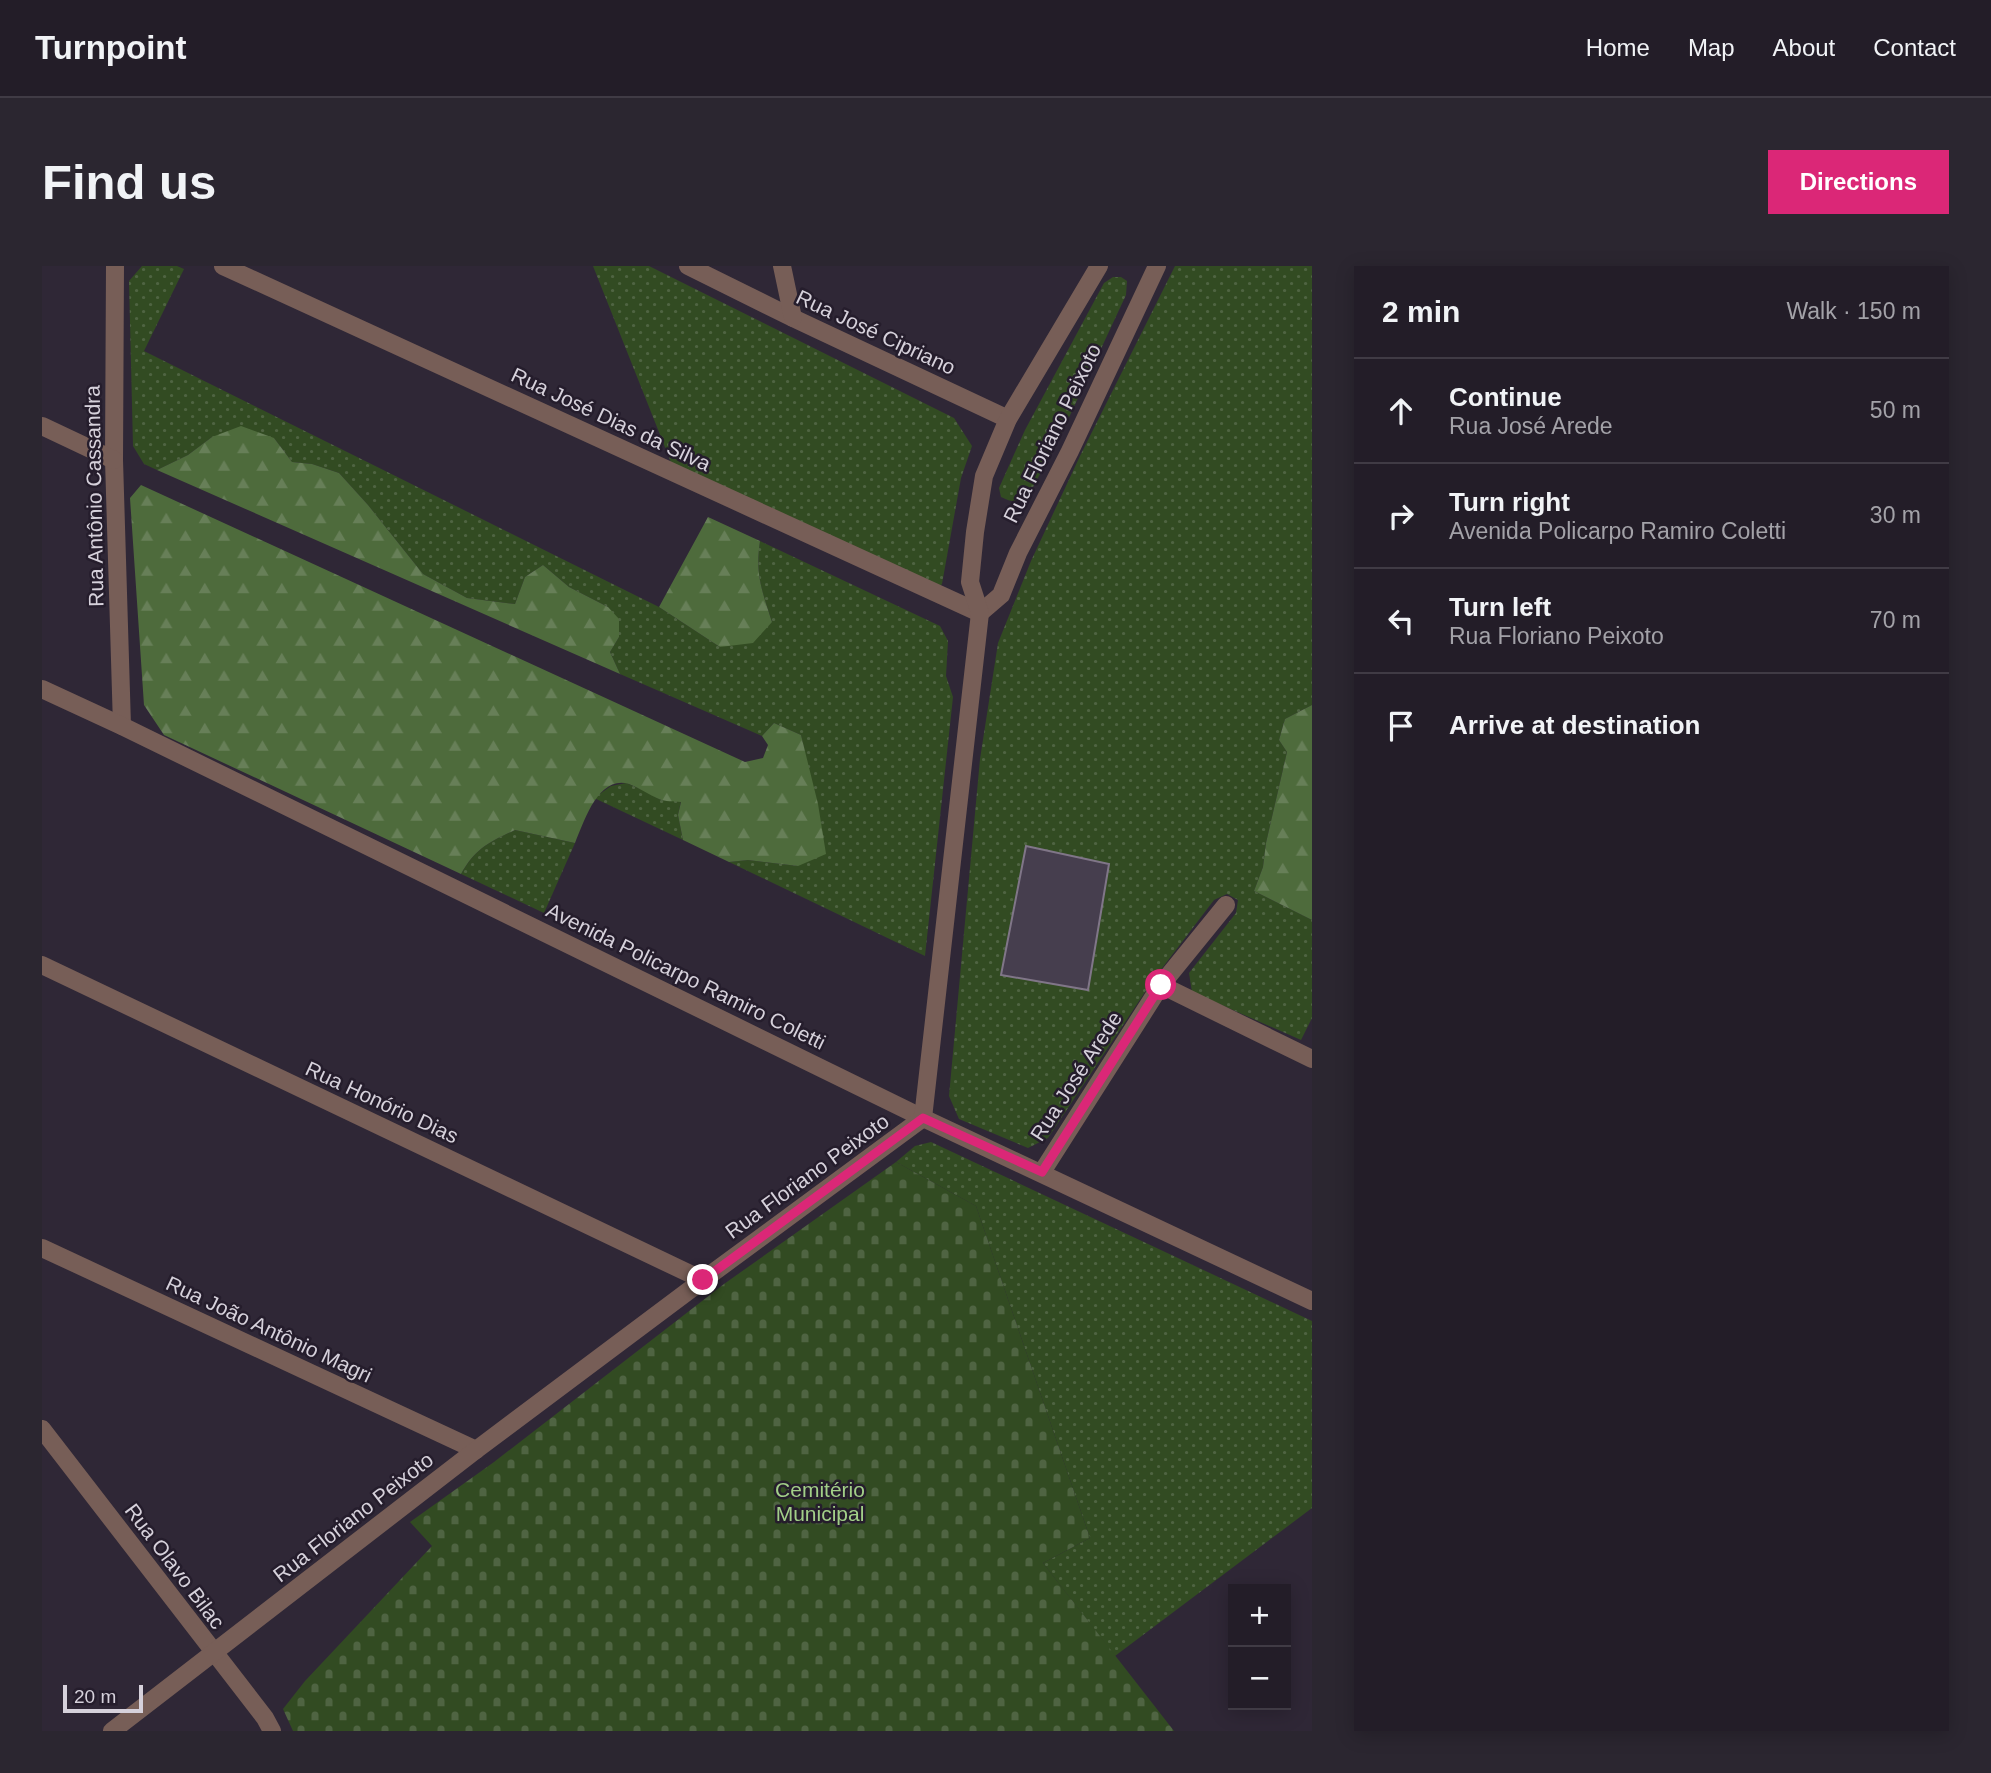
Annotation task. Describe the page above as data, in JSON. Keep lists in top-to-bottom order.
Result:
{
  "streets": {
    "street": [
      "Rua José Cipriano",
      "Rua José Dias da Silva",
      "Rua Floriano Peixoto",
      "Rua Antônio Cassandra",
      "Avenida Policarpo Ramiro Coletti",
      "Rua José Arede",
      "Rua Honório Dias",
      "Rua João Antônio Magri",
      "Rua Olavo Bilac"
    ]
  },
  "crossings": [
    ["Rua José Cipriano", "Rua Floriano Peixoto"],
    ["Rua José Dias da Silva", "Rua Floriano Peixoto"],
    ["Rua Floriano Peixoto", "Avenida Policarpo Ramiro Coletti"],
    ["Rua Floriano Peixoto", "Rua Honório Dias"],
    ["Rua Floriano Peixoto", "Rua João Antônio Magri"],
    ["Rua Floriano Peixoto", "Rua Olavo Bilac"],
    ["Rua Antônio Cassandra", "Avenida Policarpo Ramiro Coletti"],
    ["Avenida Policarpo Ramiro Coletti", "Rua José Arede"]
  ],
  "parks": ["Cemitério Municipal"],
  "scale_bar": "20 m",
  "page": {
    "header": "Turnpoint",
    "nav": [
      "Home",
      "Map",
      "About",
      "Contact"
    ],
    "buttons": "Directions",
    "title": "Find us",
    "heading": ["2 min", "Walk · 150 m"],
    "list": [
      ["Continue", "Rua José Arede", "50 m"],
      ["Turn right", "Avenida Policarpo Ramiro Coletti", "30 m"],
      ["Turn left", "Rua Floriano Peixoto", "70 m"],
      "Arrive at destination"
    ],
    "map_buttons": ["+", "−"],
    "scale": "20 m"
  }
}
